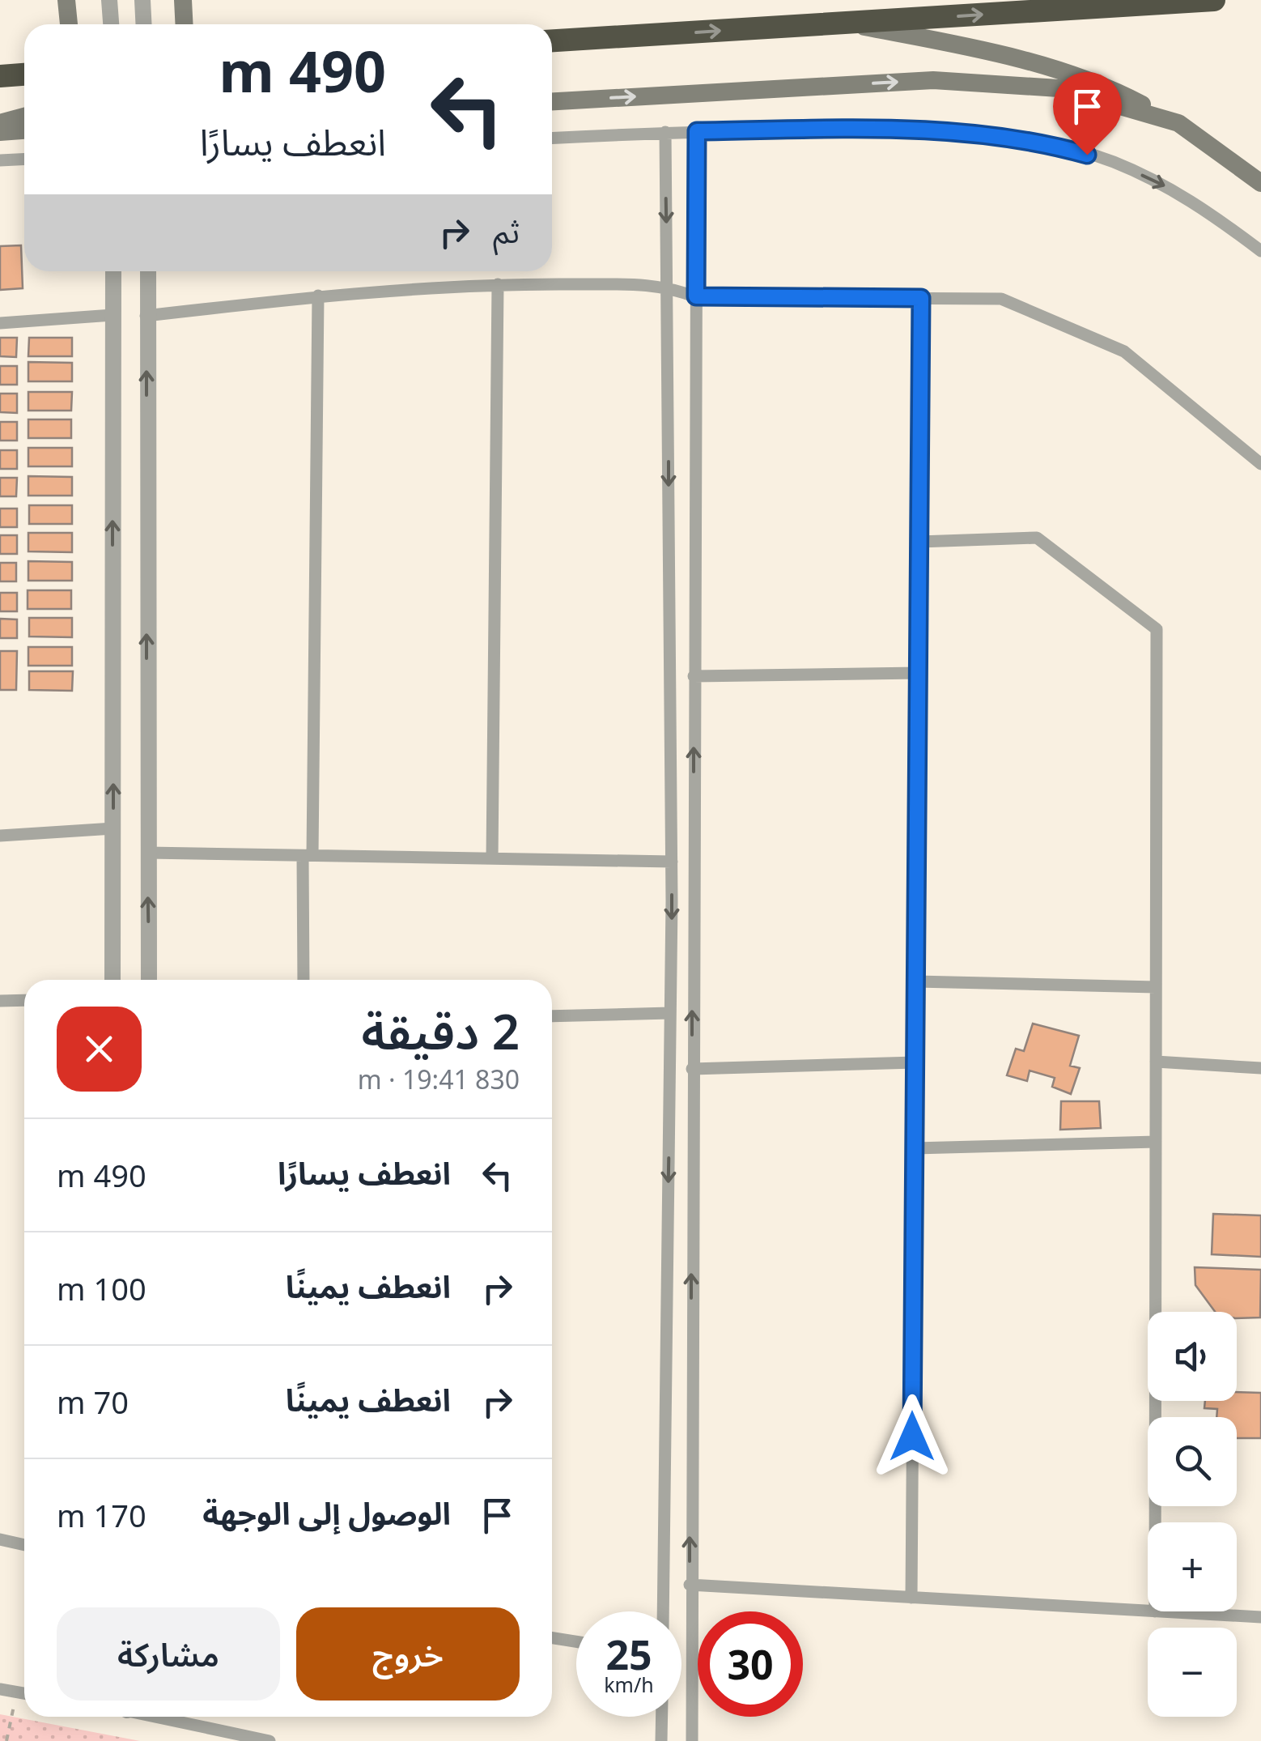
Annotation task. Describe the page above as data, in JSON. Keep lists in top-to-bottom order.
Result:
{
  "page": {
    "turn": ["490 m", "انعطف يسارًا"],
    "then": "ثم",
    "heading": ["2 دقيقة", "830 m · 19:41"],
    "list": [
      {
        "name": "انعطف يسارًا",
        "value": "490 m"
      },
      {
        "name": "انعطف يمينًا",
        "value": "100 m"
      },
      {
        "name": "انعطف يمينًا",
        "value": "70 m"
      },
      {
        "name": "الوصول إلى الوجهة",
        "value": "170 m"
      }
    ],
    "map_buttons": ["+", "−"],
    "buttons": ["خروج", "مشاركة"],
    "speed": "25 km/h",
    "limit": "30"
  }
}
